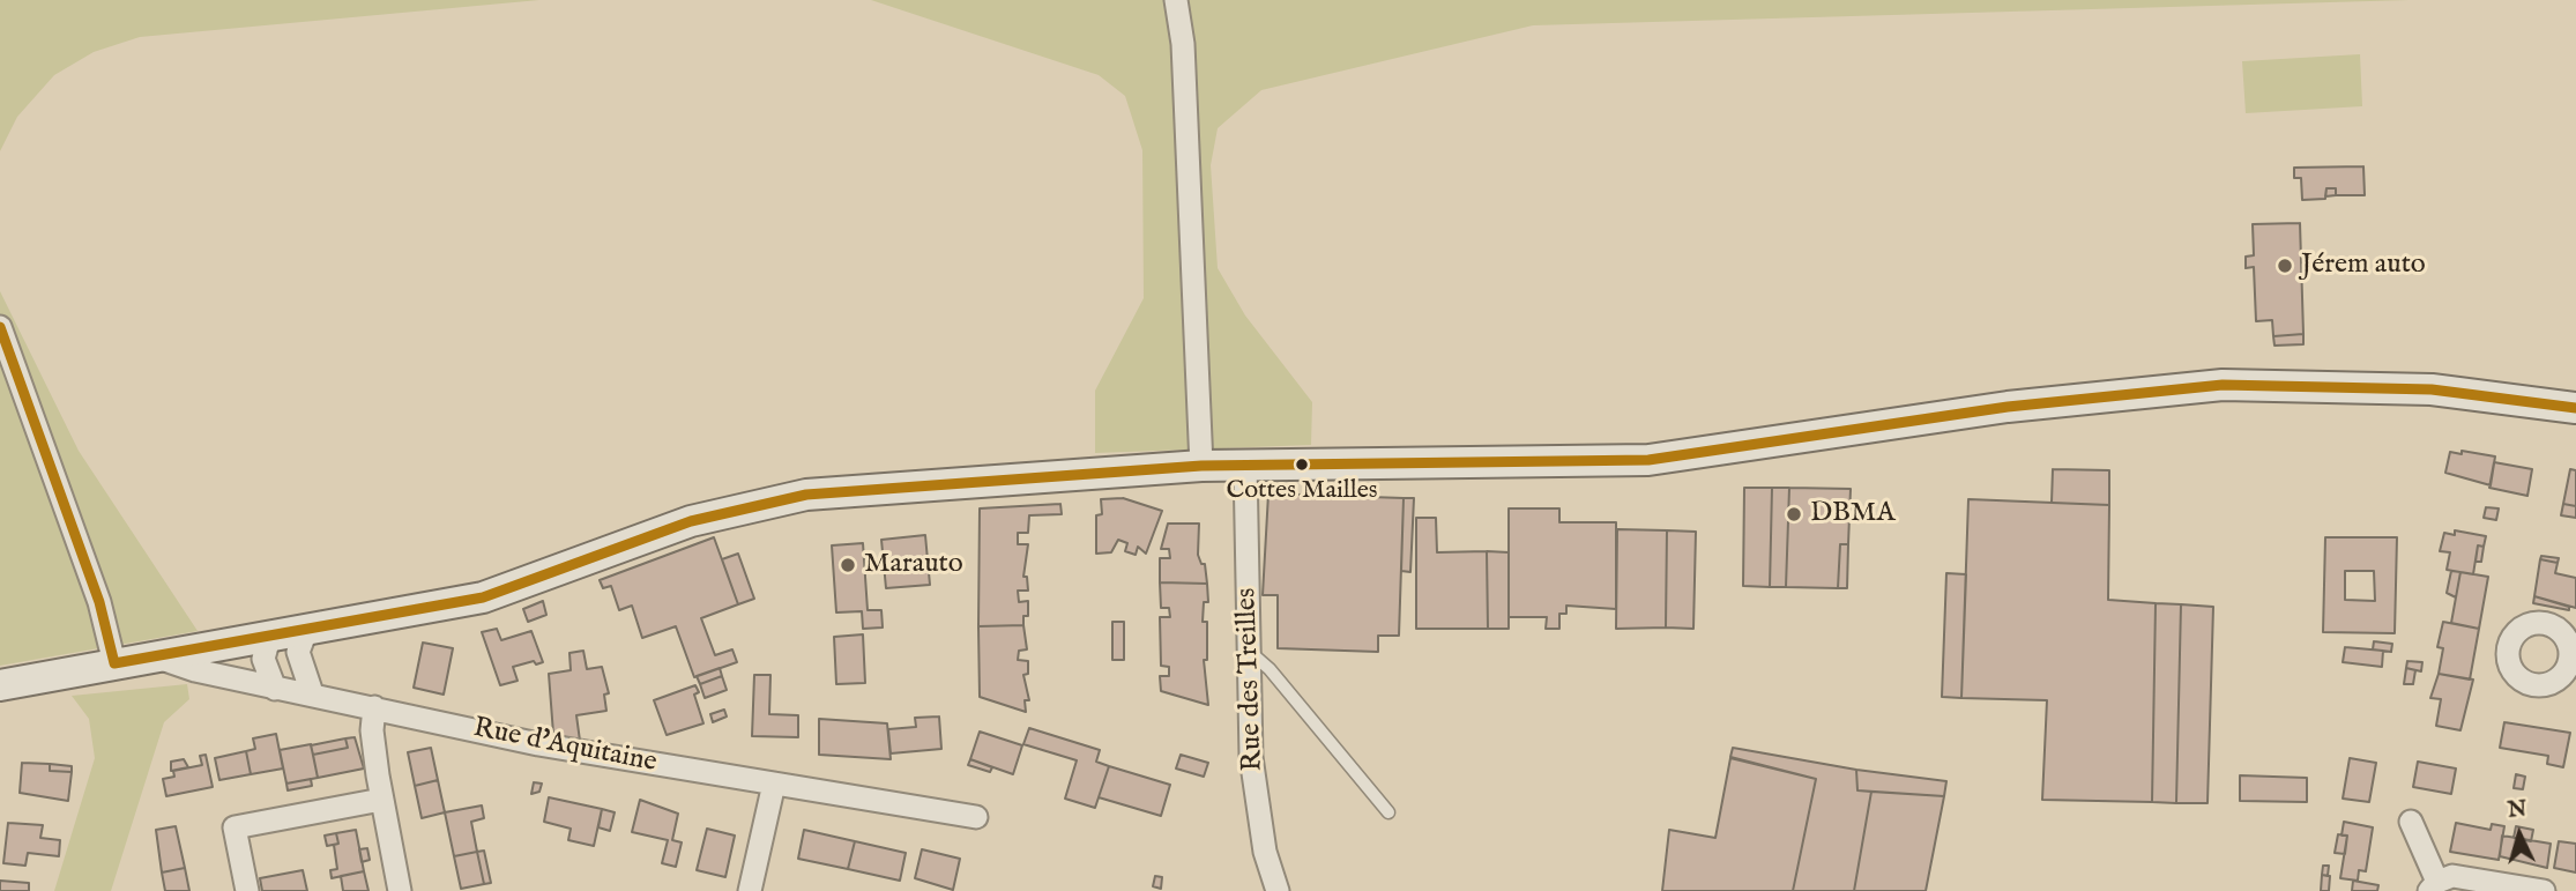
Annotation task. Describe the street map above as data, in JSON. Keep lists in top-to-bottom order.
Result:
{
  "streets": {
    "street": ["Rue des Treilles", "Rue d'Aquitaine"]
  },
  "places": [
    "Jérem auto",
    "Cottes Mailles",
    "DBMA",
    "Marauto"
  ],
  "north": "top"
}
